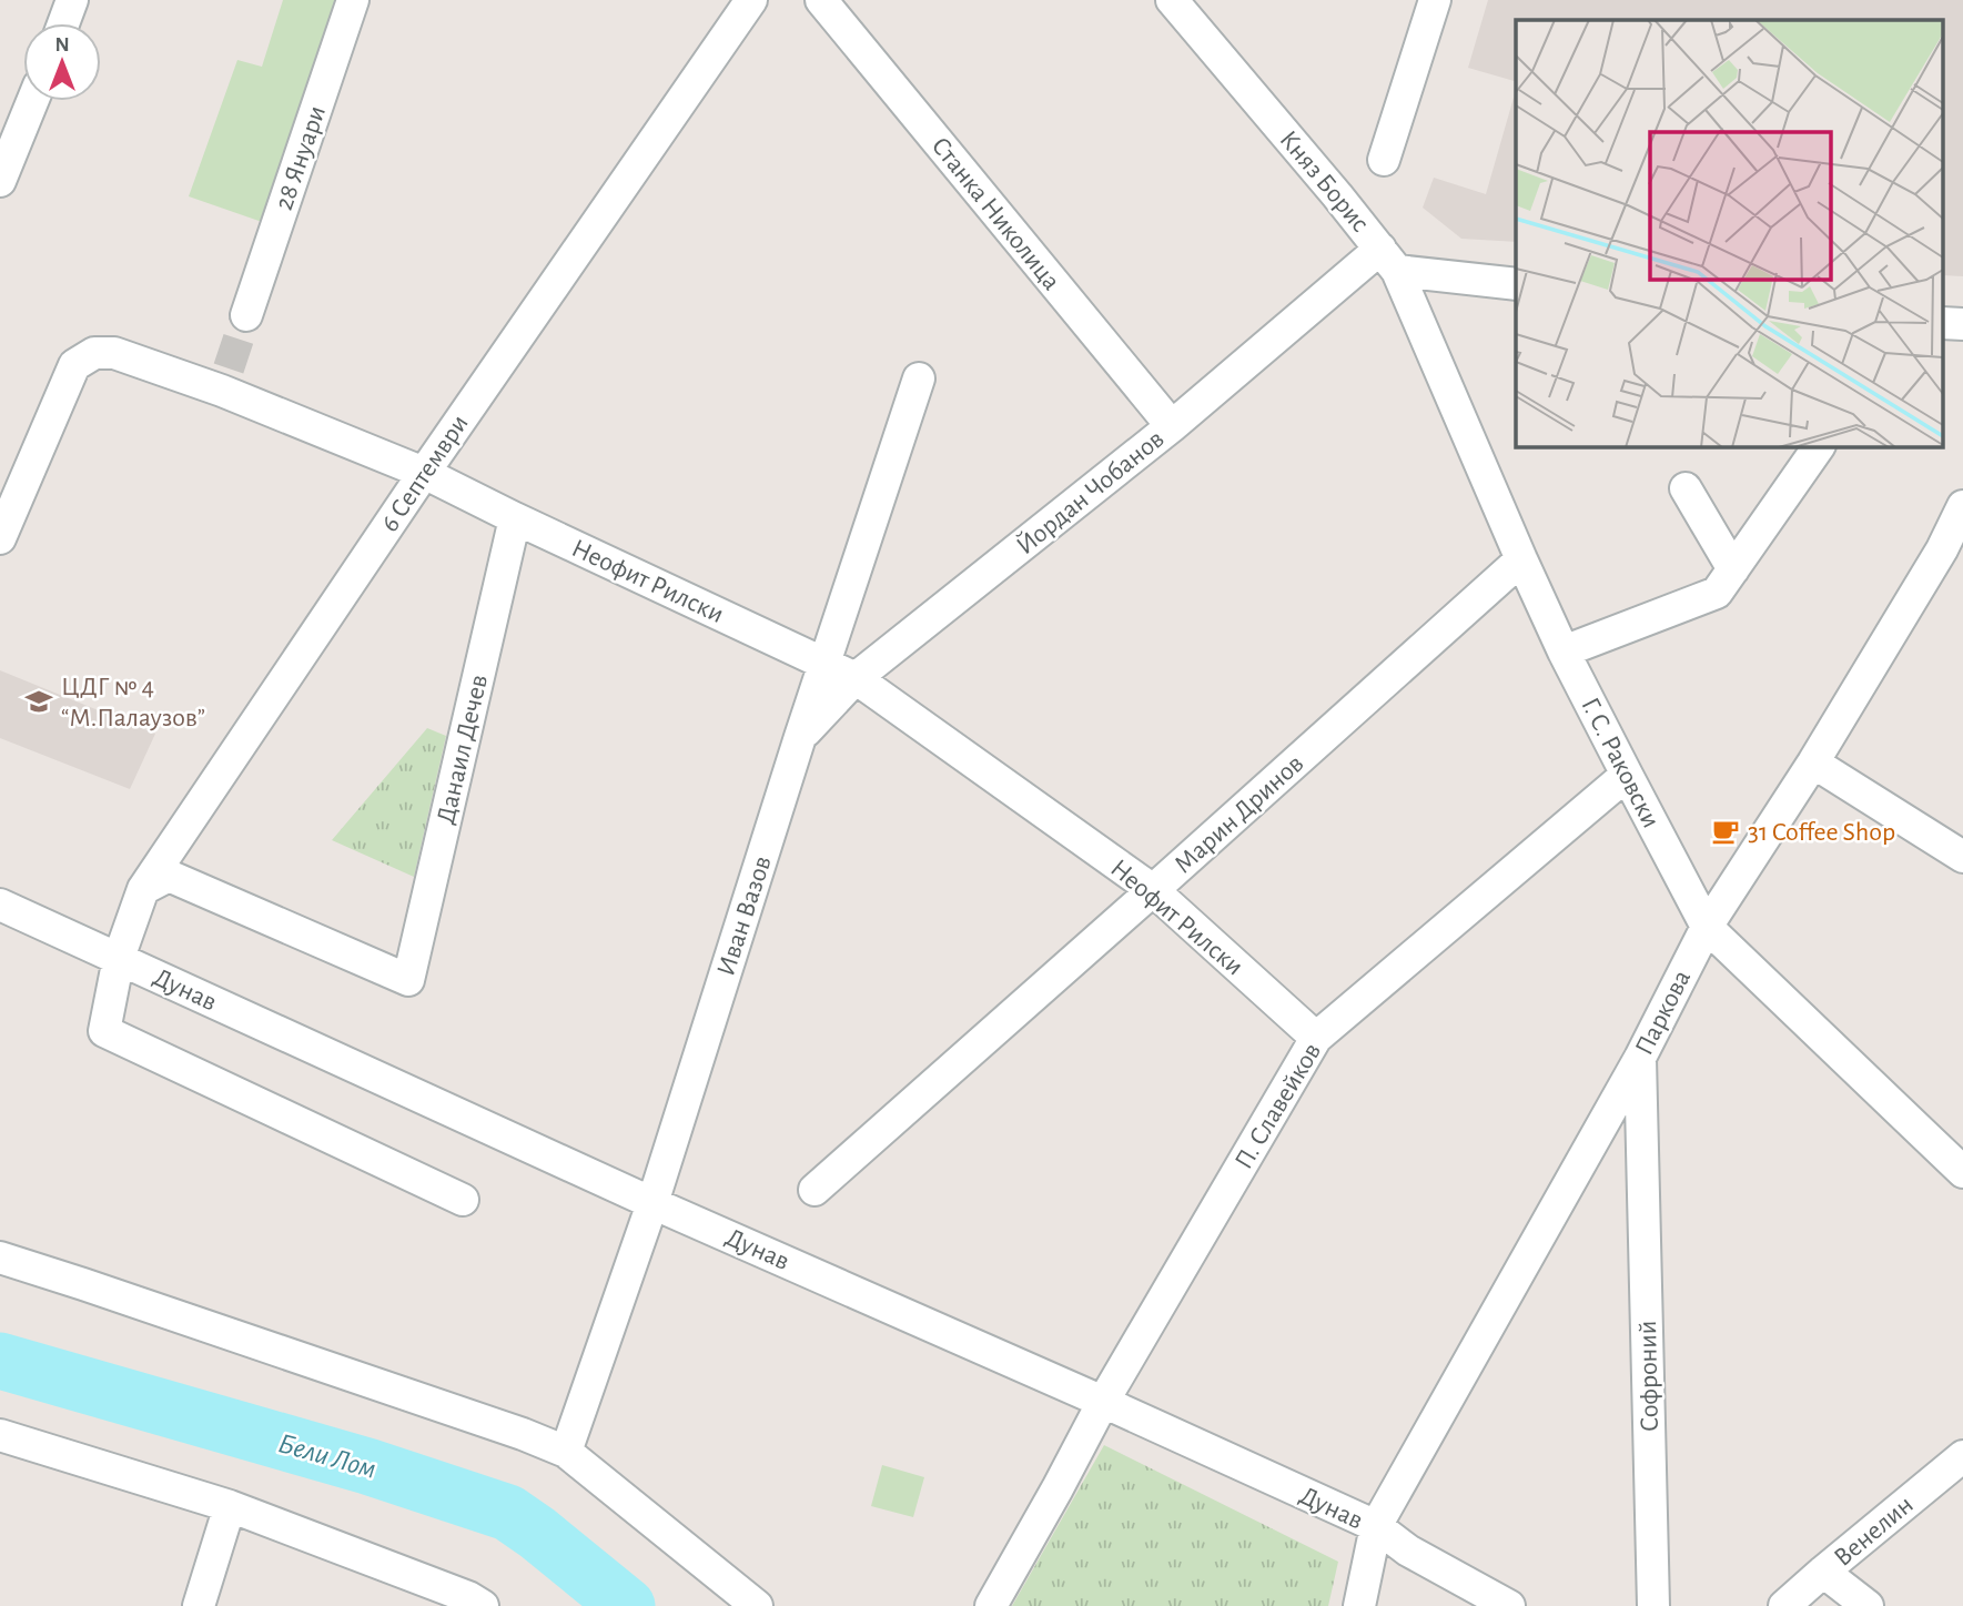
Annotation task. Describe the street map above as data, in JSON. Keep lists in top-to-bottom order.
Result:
{
  "streets": {
    "street": [
      "28 Януари",
      "Княз Борис",
      "Станка Николица",
      "6 Септември",
      "Йордан Чобанов",
      "Неофит Рилски",
      "Данаил Дечев",
      "Г. С. Раковски",
      "Марин Дринов",
      "Иван Вазов",
      "Дунав",
      "Паркова",
      "П. Славейков",
      "Софроний",
      "Венелин"
    ]
  },
  "crossings": [
    ["Княз Борис", "Йордан Чобанов"],
    ["Княз Борис", "Г. С. Раковски"],
    ["Станка Николица", "Йордан Чобанов"],
    ["6 Септември", "Неофит Рилски"],
    ["6 Септември", "Данаил Дечев"],
    ["6 Септември", "Дунав"],
    ["Йордан Чобанов", "Неофит Рилски"],
    ["Йордан Чобанов", "Г. С. Раковски"],
    ["Йордан Чобанов", "Иван Вазов"],
    ["Неофит Рилски", "Данаил Дечев"],
    ["Неофит Рилски", "Марин Дринов"],
    ["Неофит Рилски", "Иван Вазов"],
    ["Неофит Рилски", "П. Славейков"],
    ["Г. С. Раковски", "Марин Дринов"],
    ["Г. С. Раковски", "Паркова"],
    ["Г. С. Раковски", "П. Славейков"],
    ["Иван Вазов", "Дунав"],
    ["Дунав", "Паркова"],
    ["Дунав", "П. Славейков"],
    ["Паркова", "Софроний"]
  ],
  "water": ["Бели Лом"],
  "places": {
    "school or university": ["ЦДГ № 4 “М.Палаузов”"],
    "cafe": ["31 Coffee Shop"]
  },
  "north": "top"
}
